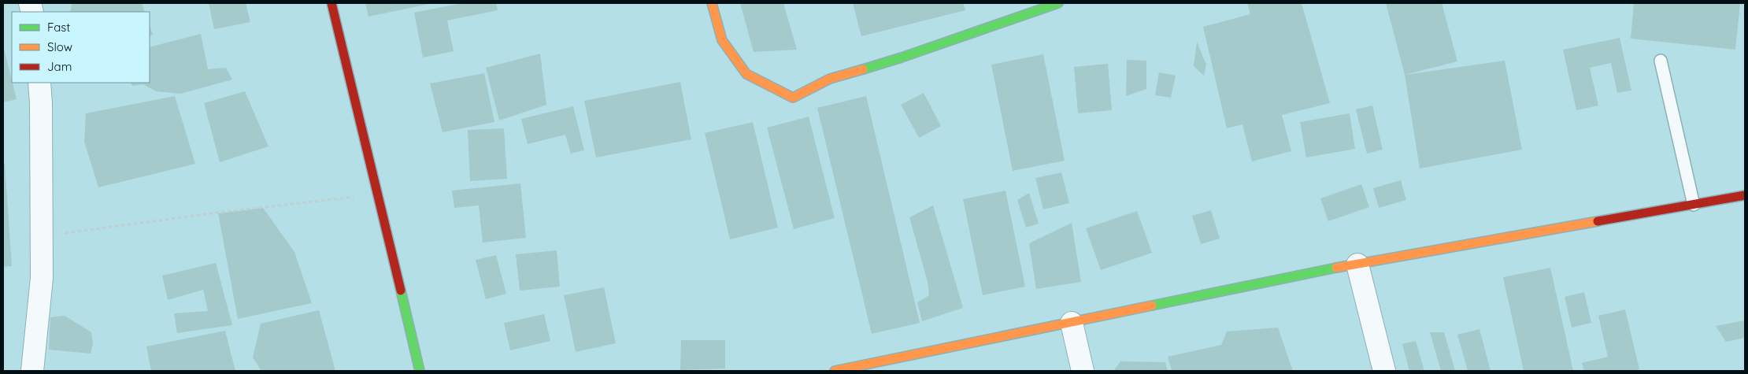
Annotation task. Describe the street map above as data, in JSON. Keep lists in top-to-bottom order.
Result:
{
  "legend": ["Fast", "Slow", "Jam"]
}
